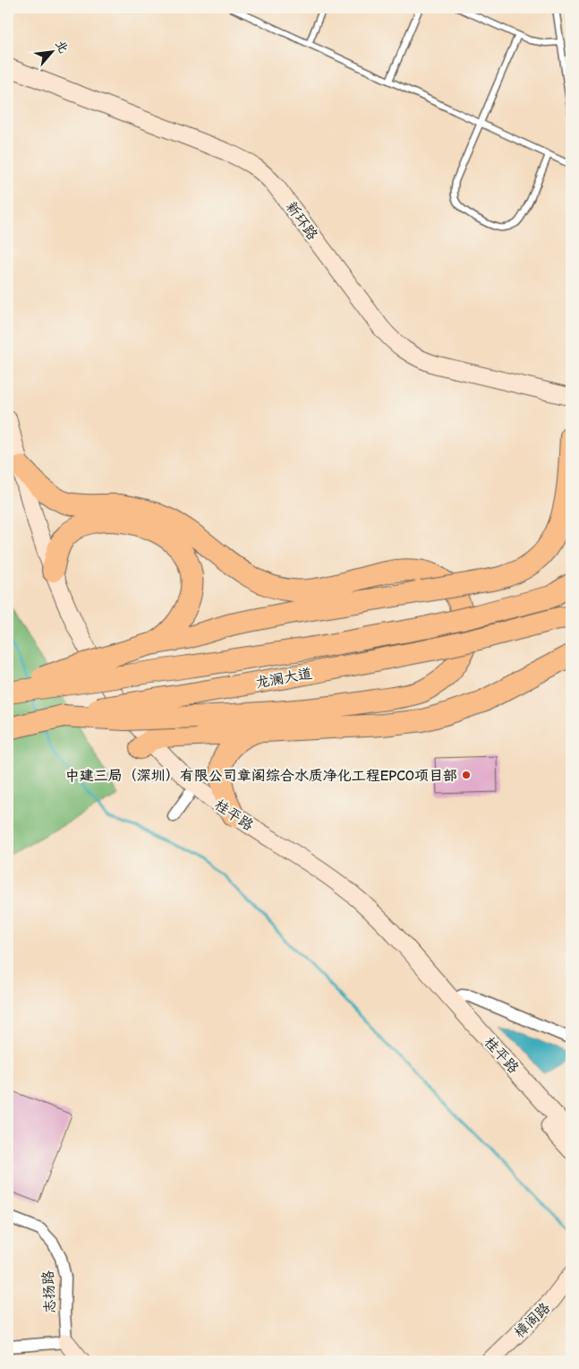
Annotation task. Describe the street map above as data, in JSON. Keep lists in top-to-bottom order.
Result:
{
  "streets": {
    "highway": ["龙澜大道"],
    "street": [
      "新环路",
      "桂平路",
      "志扬路",
      "樟阁路"
    ]
  },
  "places": ["中建三局（深圳）有限公司章阁综合水质净化工程EPCO项目部"],
  "north": "top right"
}
